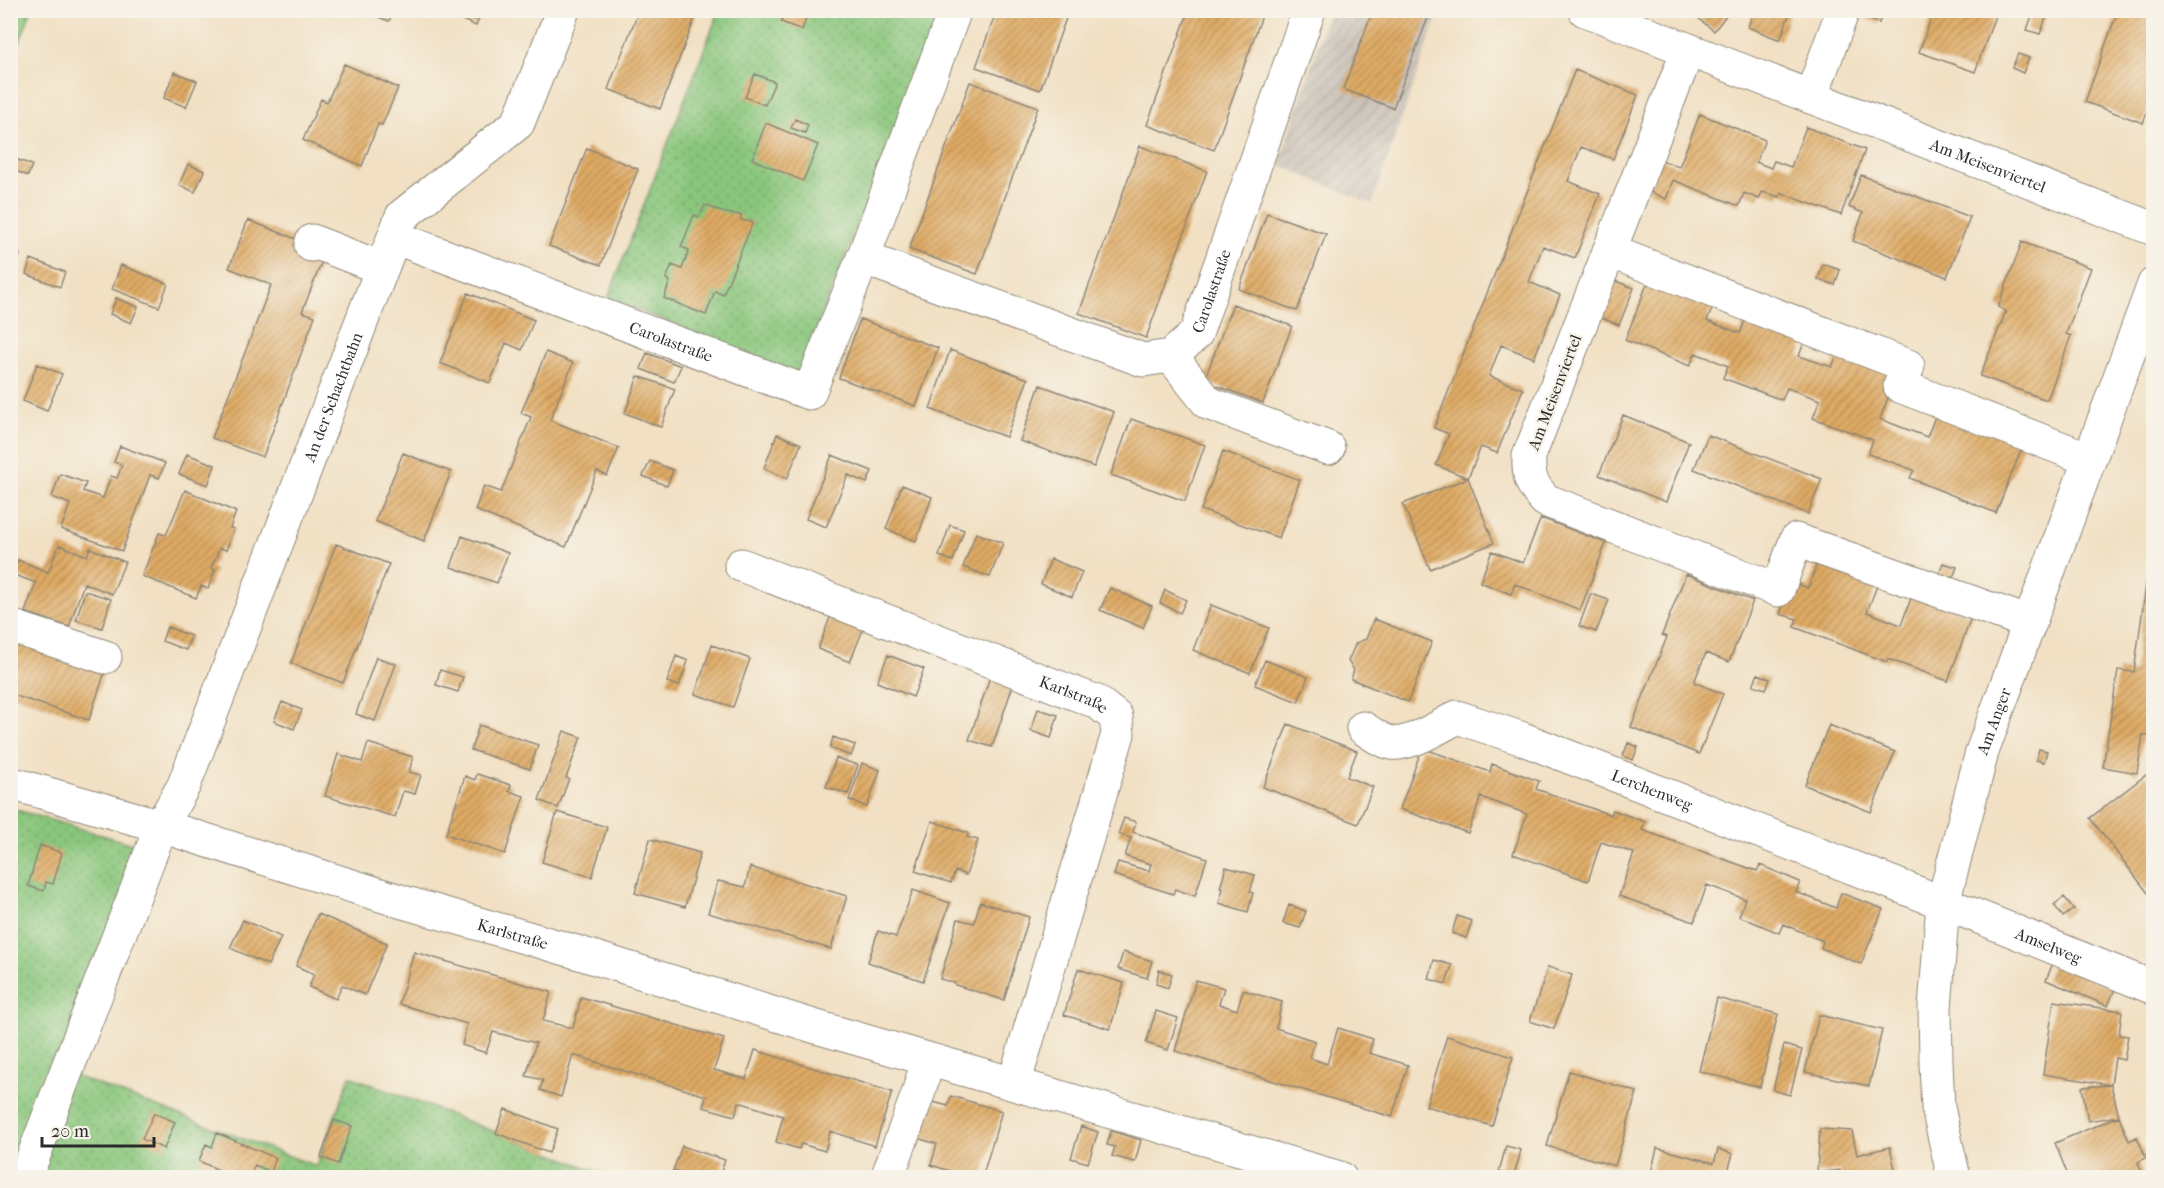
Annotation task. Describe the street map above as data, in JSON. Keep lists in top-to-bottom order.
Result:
{
  "streets": {
    "street": [
      "Am Meisenviertel",
      "Carolastraße",
      "An der Schachtbahn",
      "Karlstraße",
      "Am Anger",
      "Lerchenweg",
      "Amselweg"
    ]
  },
  "crossings": [
    ["Am Meisenviertel", "Am Anger"],
    ["Carolastraße", "An der Schachtbahn"],
    ["An der Schachtbahn", "Karlstraße"],
    ["Am Anger", "Lerchenweg"],
    ["Am Anger", "Amselweg"],
    ["Lerchenweg", "Amselweg"]
  ],
  "scale_bar": "20 m"
}
